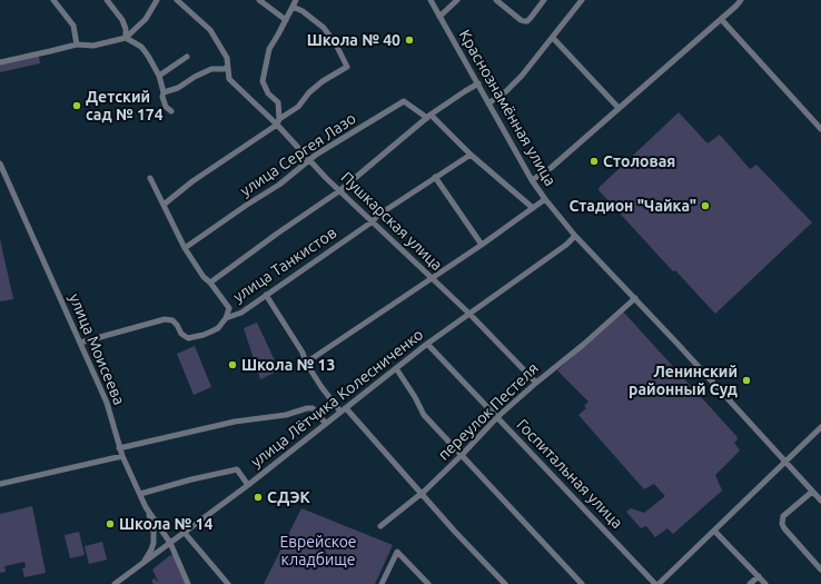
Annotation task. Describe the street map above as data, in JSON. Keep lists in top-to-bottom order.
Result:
{
  "streets": {
    "street": [
      "Краснознамённая улица",
      "улица Сергея Лазо",
      "Пушкарская улица",
      "улица Танкистов",
      "улица Моисеева",
      "улица Лётчика Колесниченко",
      "переулок Пестеля",
      "Госпитальная улица"
    ]
  },
  "crossings": [
    ["Краснознамённая улица", "улица Лётчика Колесниченко"],
    ["Краснознамённая улица", "переулок Пестеля"],
    ["улица Сергея Лазо", "Пушкарская улица"],
    ["Пушкарская улица", "улица Танкистов"],
    ["Пушкарская улица", "улица Лётчика Колесниченко"],
    ["Пушкарская улица", "переулок Пестеля"],
    ["улица Танкистов", "улица Моисеева"],
    ["улица Моисеева", "улица Лётчика Колесниченко"],
    ["улица Лётчика Колесниченко", "Госпитальная улица"],
    ["переулок Пестеля", "Госпитальная улица"]
  ],
  "parks": ["Еврейское кладбище"],
  "places": [
    "Школа № 40",
    "Детский сад № 174",
    "Столовая",
    "Стадион \"Чайка\"",
    "Школа № 13",
    "Ленинский районный Суд",
    "СДЭК",
    "Школа № 14"
  ]
}
